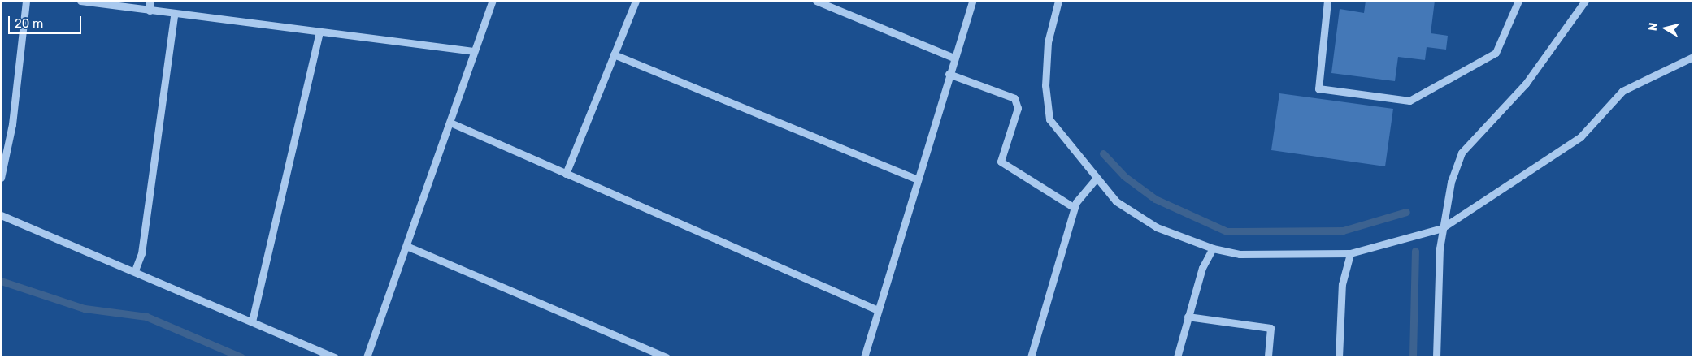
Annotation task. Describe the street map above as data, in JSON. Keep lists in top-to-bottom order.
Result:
{
  "scale_bar": "20 m",
  "north": "left"
}
